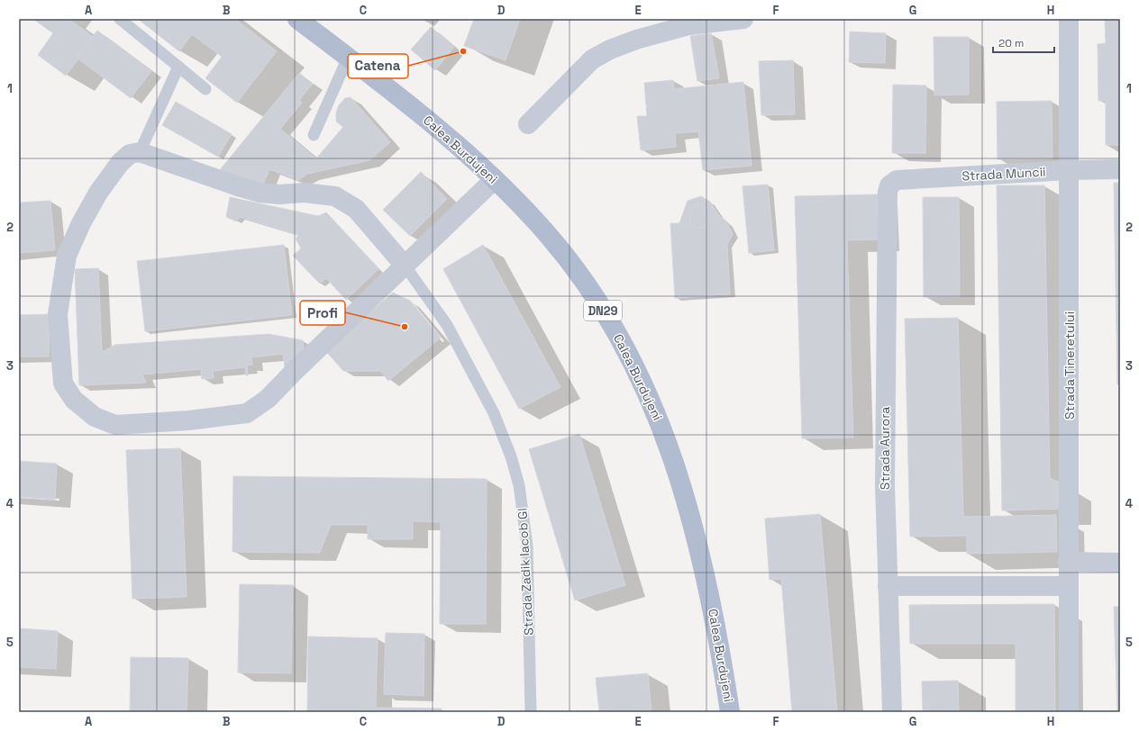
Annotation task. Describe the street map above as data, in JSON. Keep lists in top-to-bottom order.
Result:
{
  "streets": {
    "main road": ["Calea Burdujeni", "DN29"],
    "street": [
      "Strada Muncii",
      "Strada Tineretului",
      "Strada Aurora",
      "Strada Zadik Iacob Gl"
    ]
  },
  "crossings": [
    ["Strada Muncii", "Strada Tineretului"],
    ["Strada Muncii", "Strada Aurora"]
  ],
  "places": ["Catena", "Profi"],
  "scale_bar": "20 m",
  "grid": {
    "columns": [
      "A",
      "B",
      "C",
      "D",
      "E",
      "F",
      "G",
      "H"
    ],
    "rows": [
      "1",
      "2",
      "3",
      "4",
      "5"
    ]
  }
}
